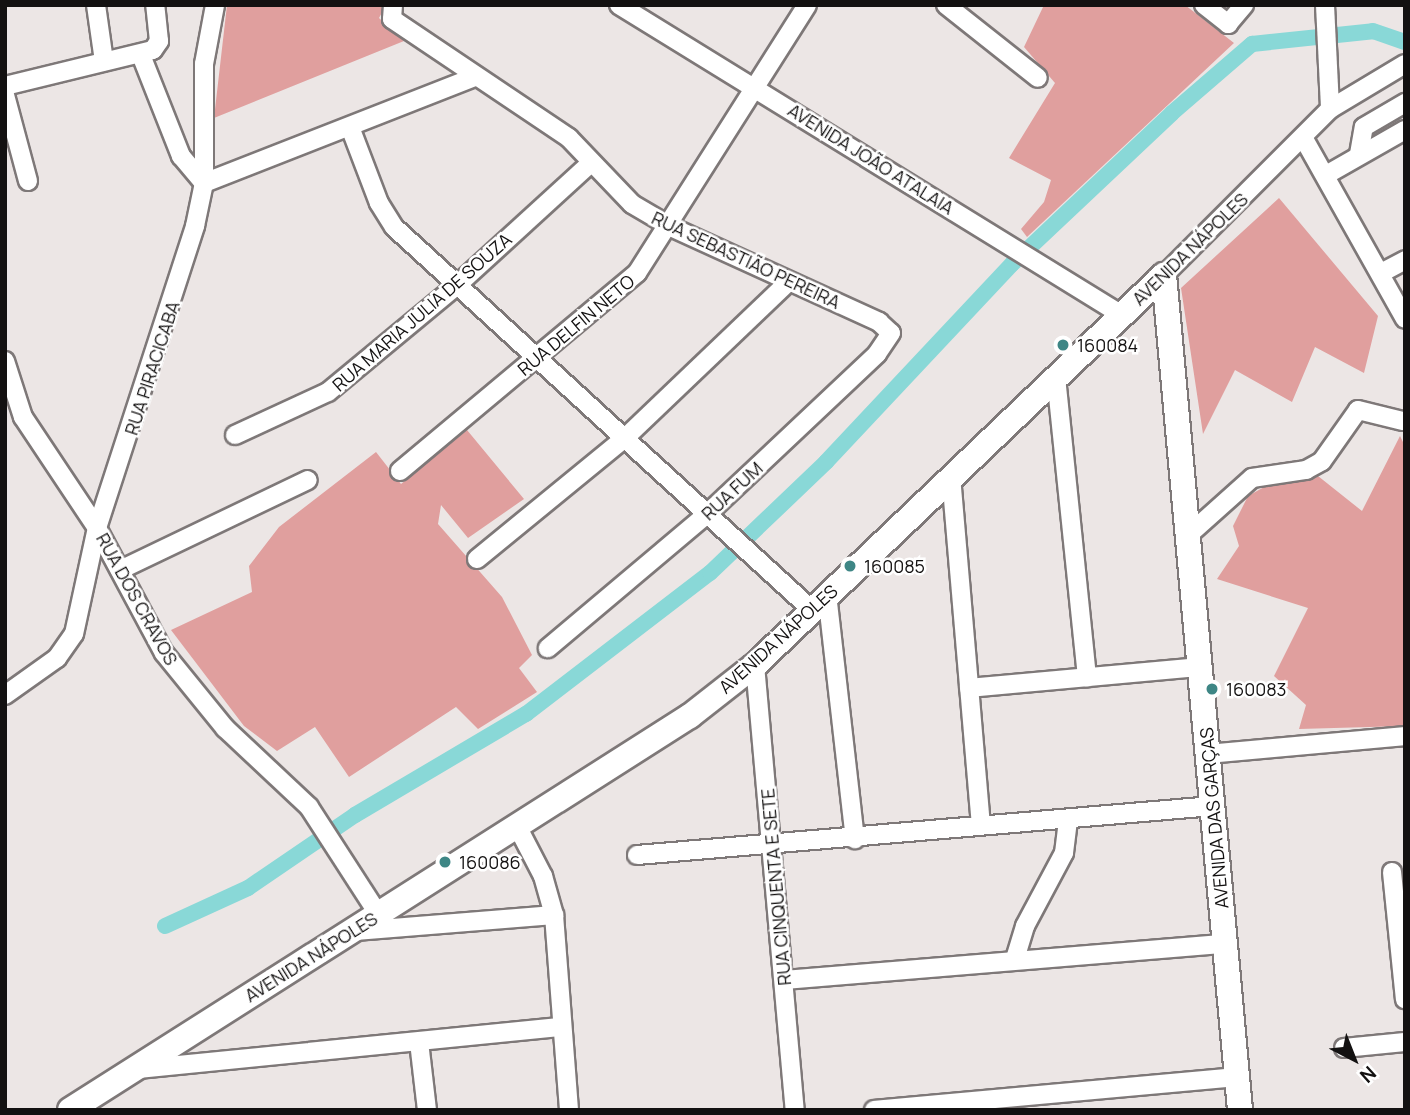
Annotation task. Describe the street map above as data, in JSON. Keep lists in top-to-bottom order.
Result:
{
  "streets": {
    "main road": ["AVENIDA NÁPOLES", "AVENIDA DAS GARÇAS"],
    "street": [
      "AVENIDA JOÃO ATALAIA",
      "RUA SEBASTIÃO PEREIRA",
      "RUA MARIA JULIA DE SOUZA",
      "RUA DELFIN NETO",
      "RUA PIRACICABA",
      "RUA FUM",
      "RUA DOS CRAVOS",
      "RUA CINQUENTA E SETE"
    ]
  },
  "crossings": [
    ["AVENIDA JOÃO ATALAIA", "AVENIDA NÁPOLES"],
    ["AVENIDA JOÃO ATALAIA", "RUA DELFIN NETO"],
    ["AVENIDA NÁPOLES", "RUA DOS CRAVOS"],
    ["AVENIDA NÁPOLES", "AVENIDA DAS GARÇAS"],
    ["AVENIDA NÁPOLES", "RUA CINQUENTA E SETE"],
    ["RUA SEBASTIÃO PEREIRA", "RUA MARIA JULIA DE SOUZA"],
    ["RUA SEBASTIÃO PEREIRA", "RUA DELFIN NETO"],
    ["RUA SEBASTIÃO PEREIRA", "RUA FUM"],
    ["RUA PIRACICABA", "RUA DOS CRAVOS"]
  ],
  "places": [
    "160084",
    "160085",
    "160083",
    "160086"
  ],
  "north": "bottom right"
}
